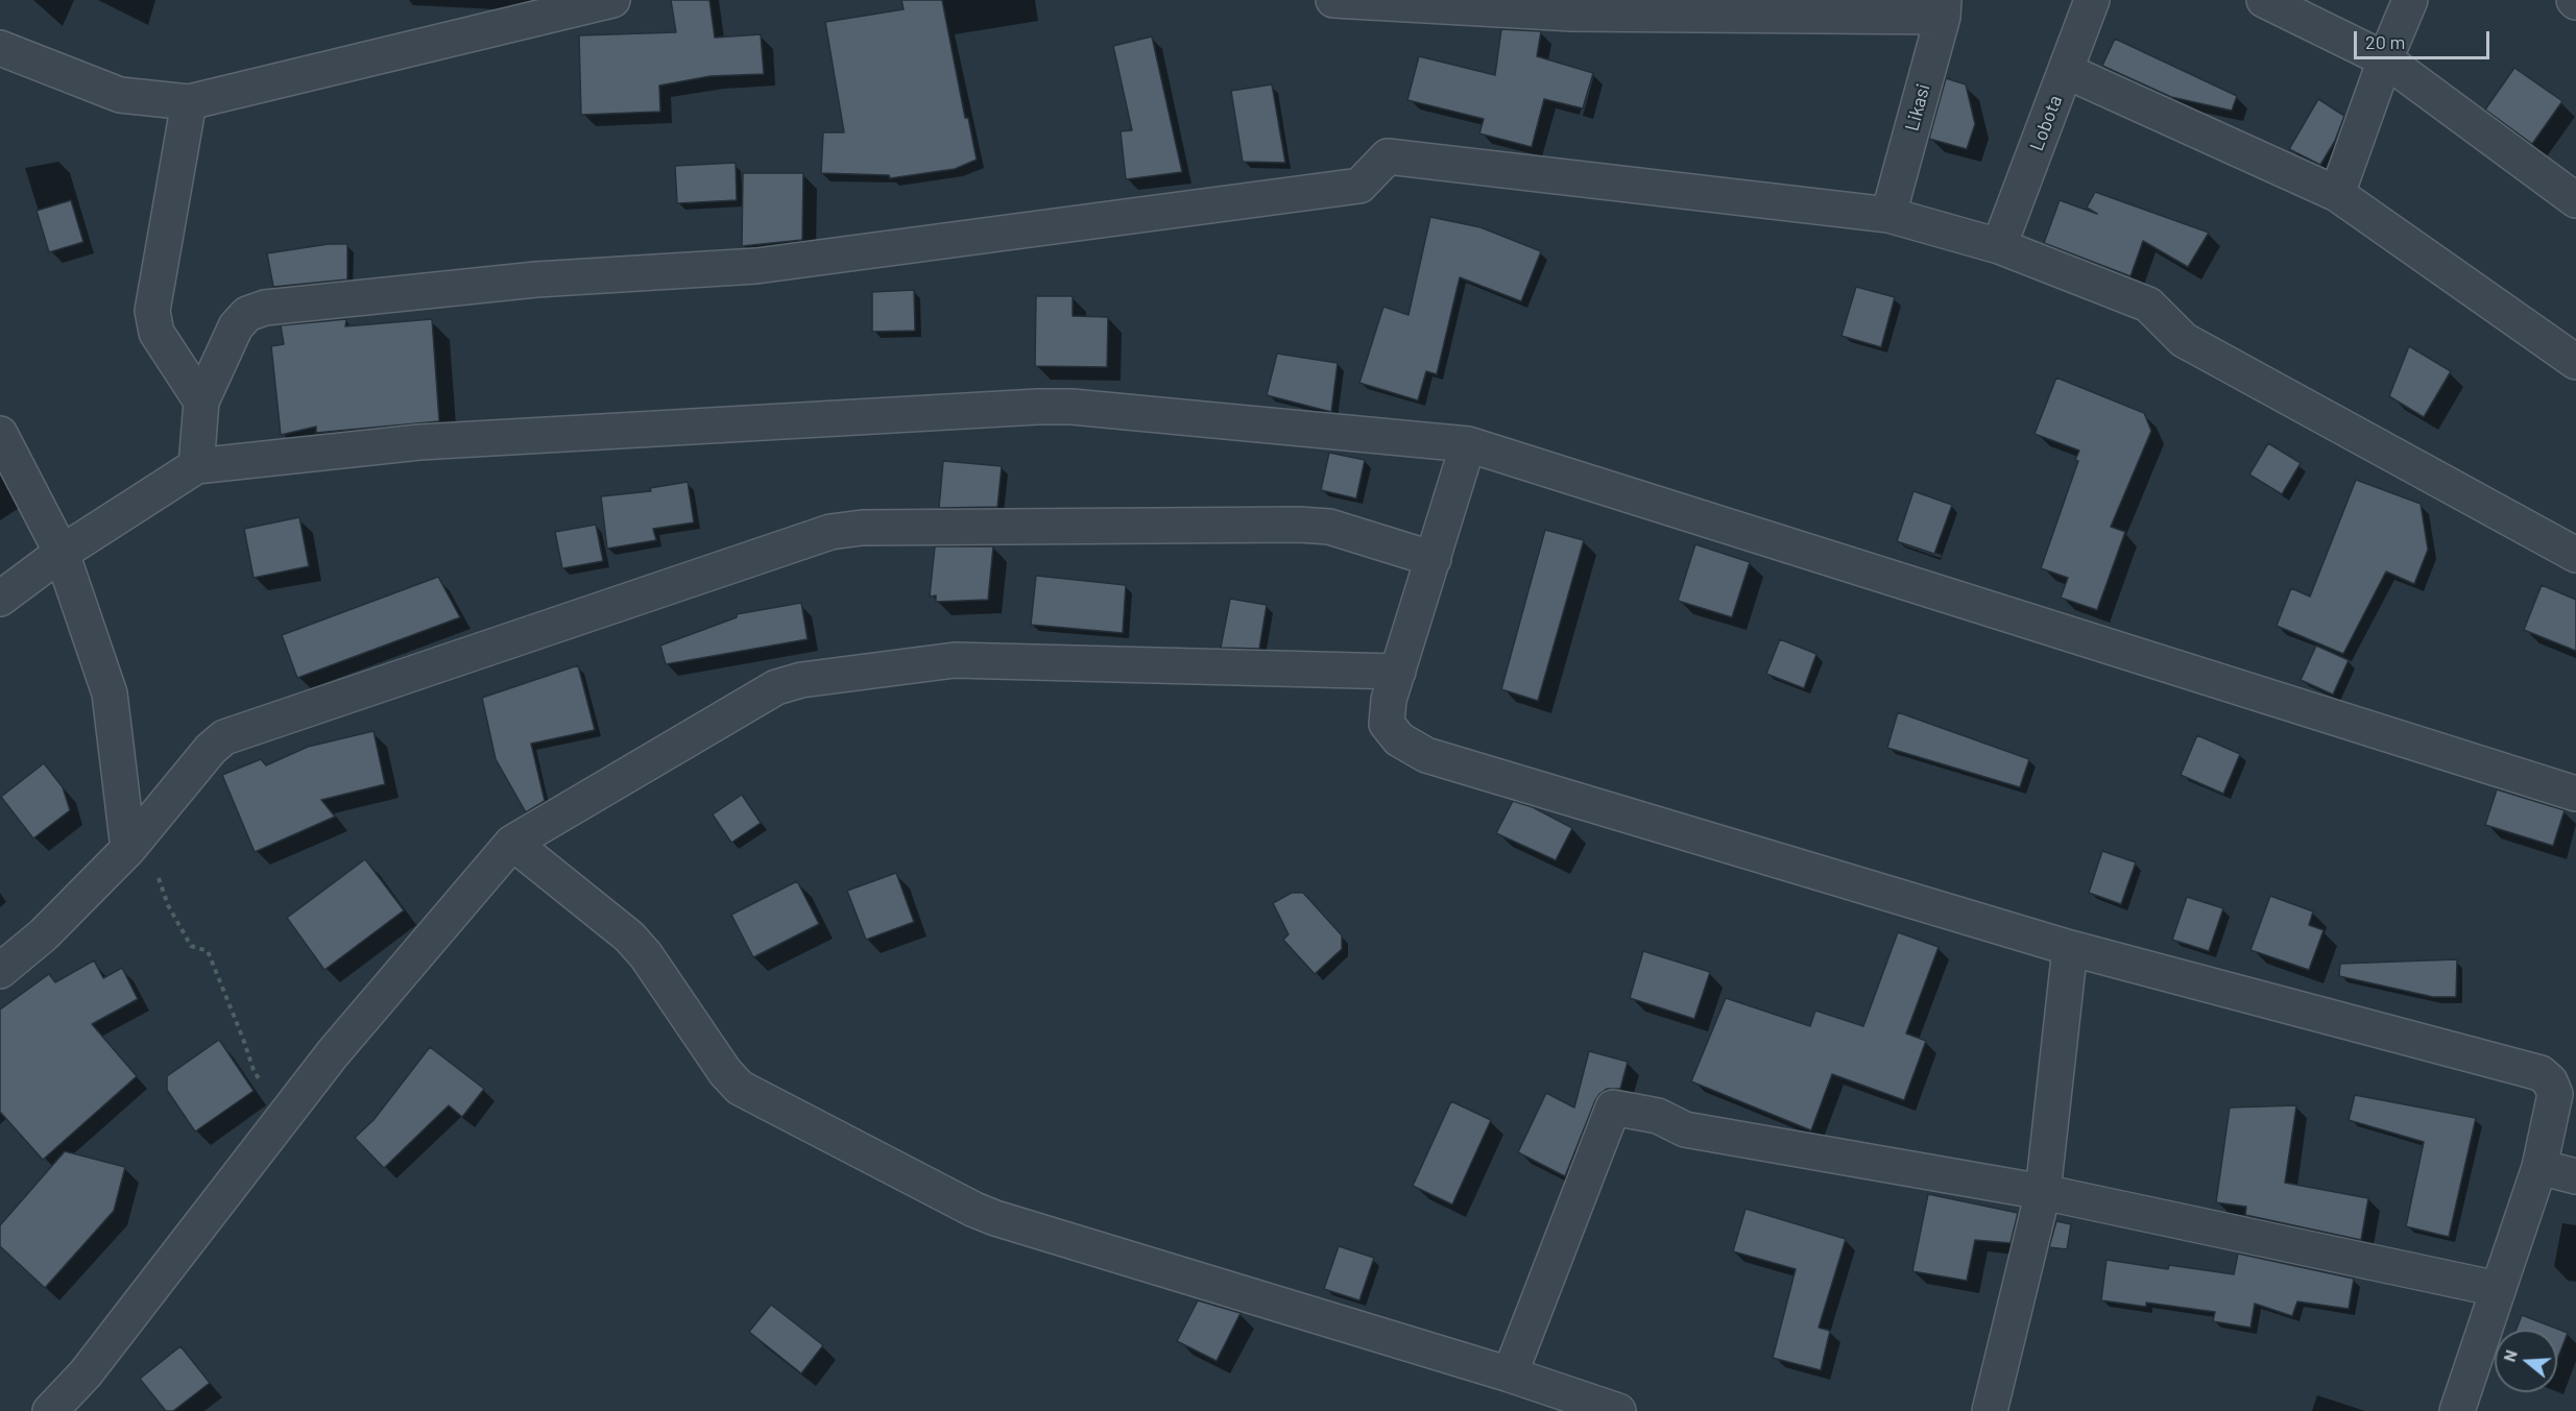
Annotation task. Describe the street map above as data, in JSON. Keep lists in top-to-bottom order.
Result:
{
  "streets": {
    "lane": ["Likasi", "Lobota"]
  },
  "scale_bar": "20 m",
  "north": "left"
}
